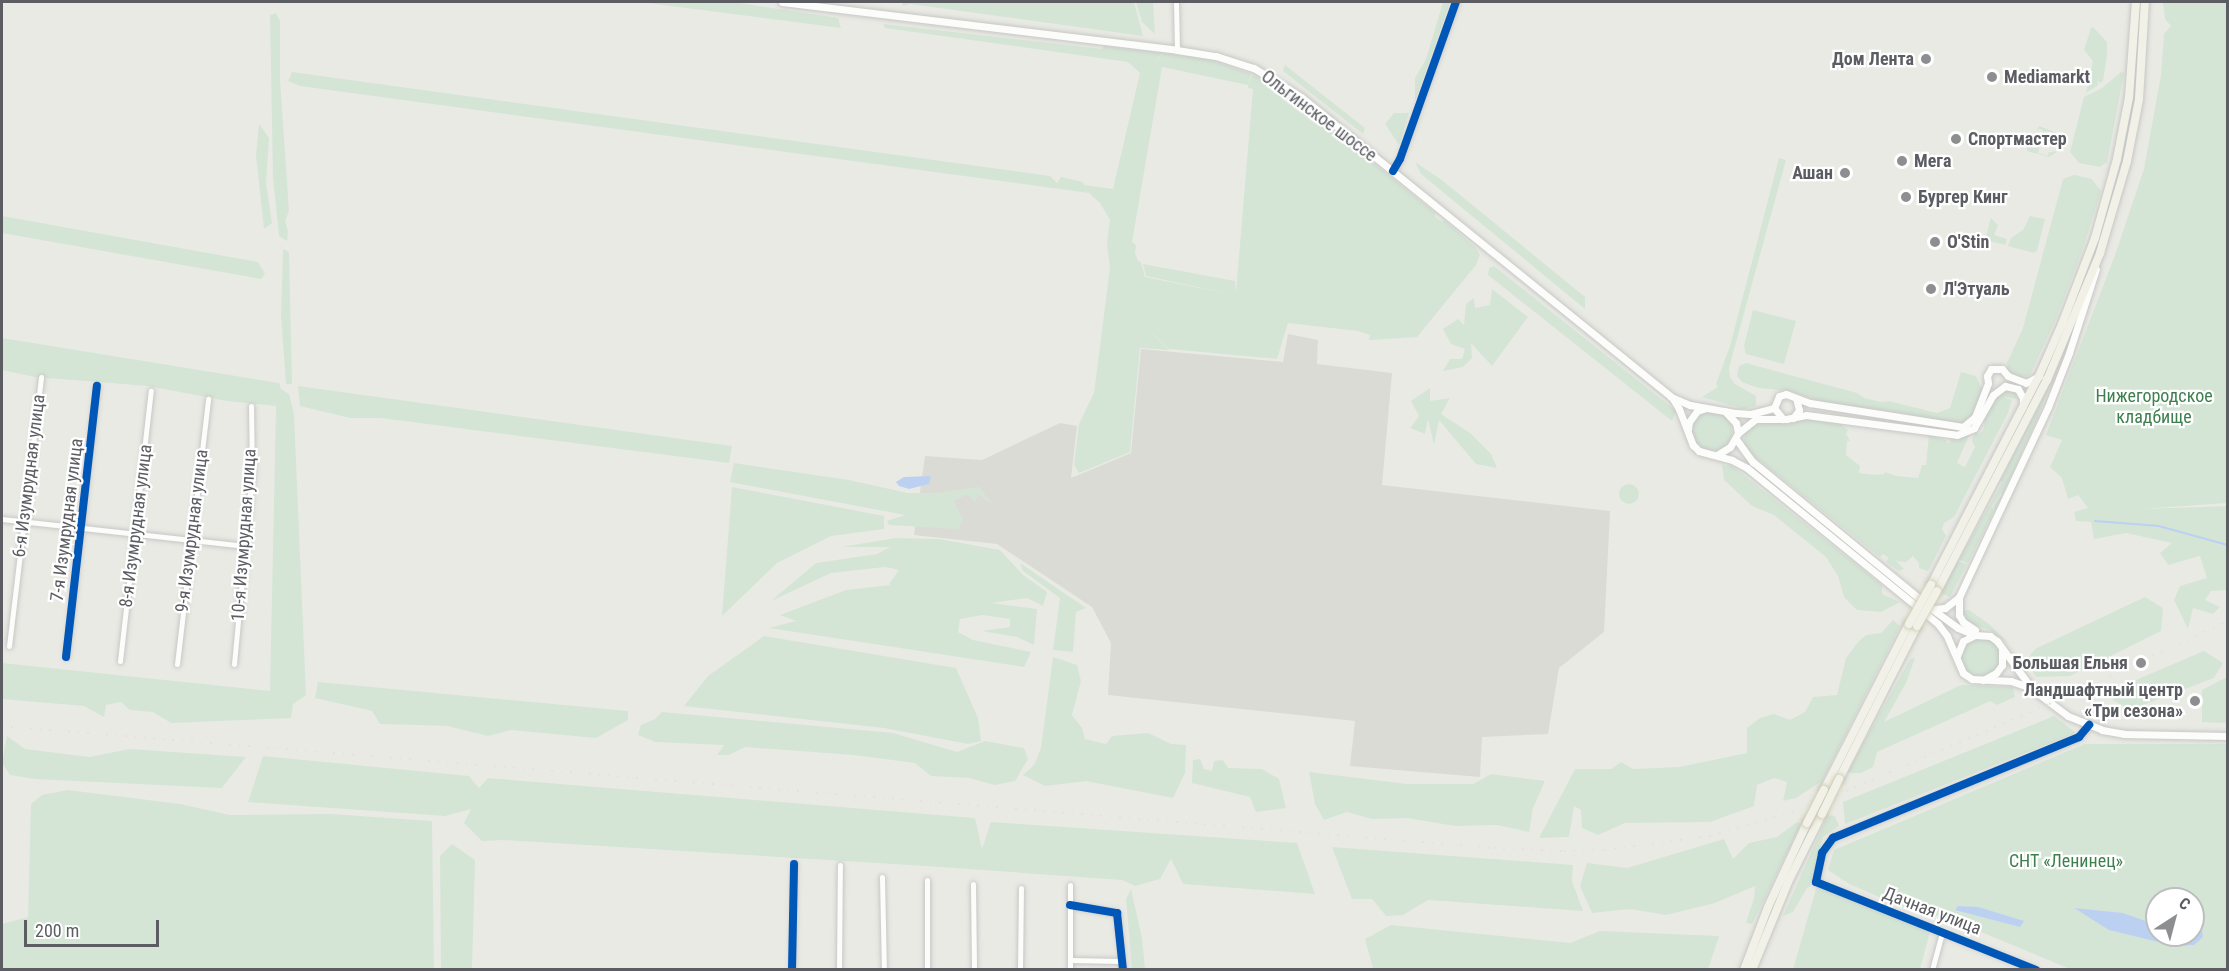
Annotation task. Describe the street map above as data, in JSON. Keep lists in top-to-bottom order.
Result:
{
  "streets": {
    "main road": ["Ольгинское шоссе"],
    "street": [
      "6-я Изумрудная улица",
      "7-я Изумрудная улица",
      "8-я Изумрудная улица",
      "9-я Изумрудная улица",
      "10-я Изумрудная улица",
      "Дачная улица"
    ]
  },
  "parks": ["Нижегородское кладбище", "СНТ «Ленинец»"],
  "places": [
    "Дом Лента",
    "Mediamarkt",
    "Спортмастер",
    "Мега",
    "Ашан",
    "Бургер Кинг",
    "O'Stin",
    "Л'Этуаль",
    "Большая Ельня",
    "Ландшафтный центр «Три сезона»"
  ],
  "scale_bar": "200 m",
  "north": "top right"
}
